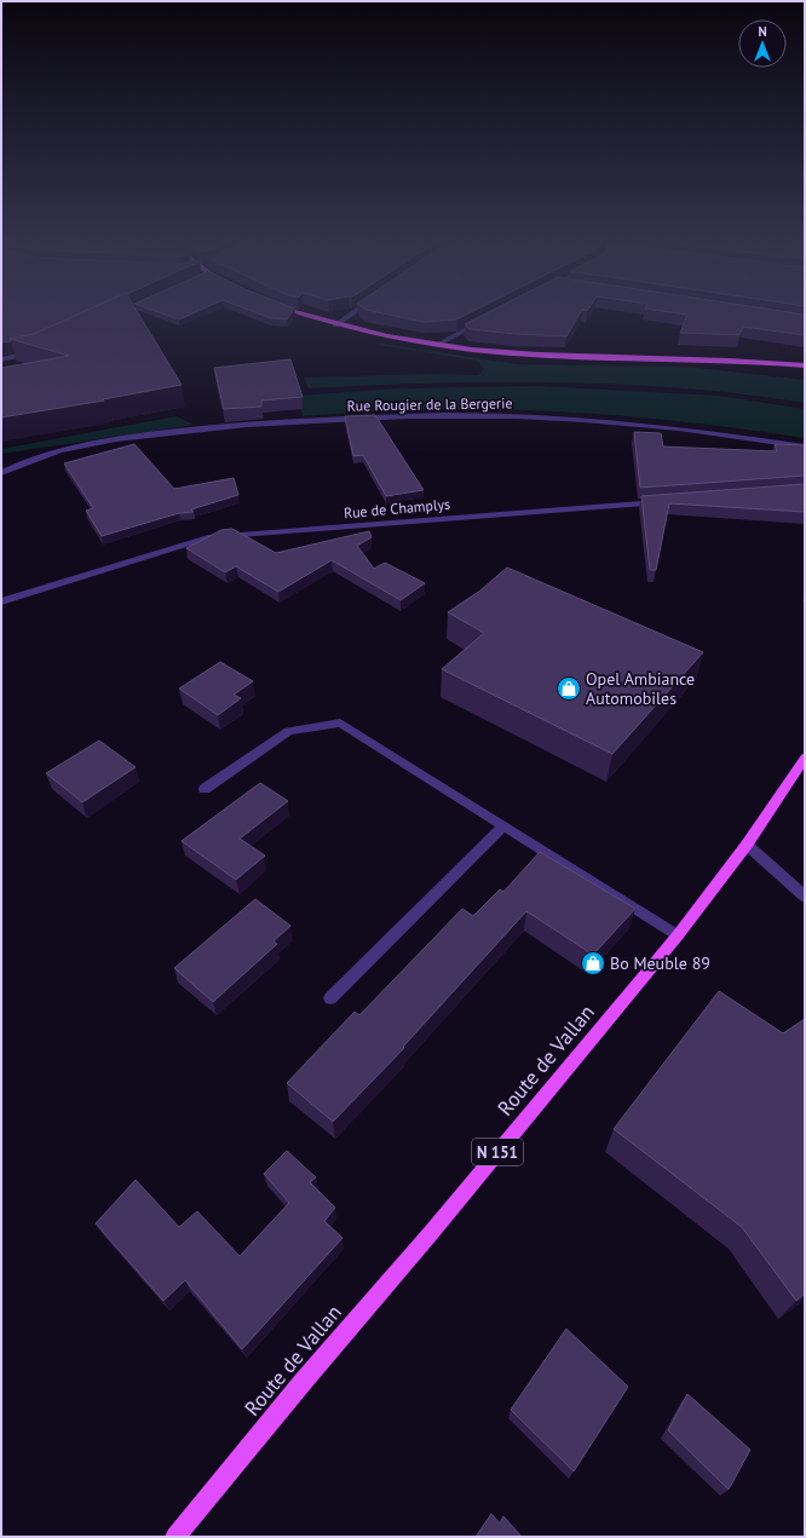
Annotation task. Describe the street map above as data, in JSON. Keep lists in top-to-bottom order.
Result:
{
  "streets": {
    "main road": ["Route de Vallan", "N 151"],
    "street": ["Rue Rougier de la Bergerie", "Rue de Champlys"]
  },
  "places": {
    "shop": ["Opel Ambiance Automobiles", "Bo Meuble 89"]
  },
  "north": "top"
}
